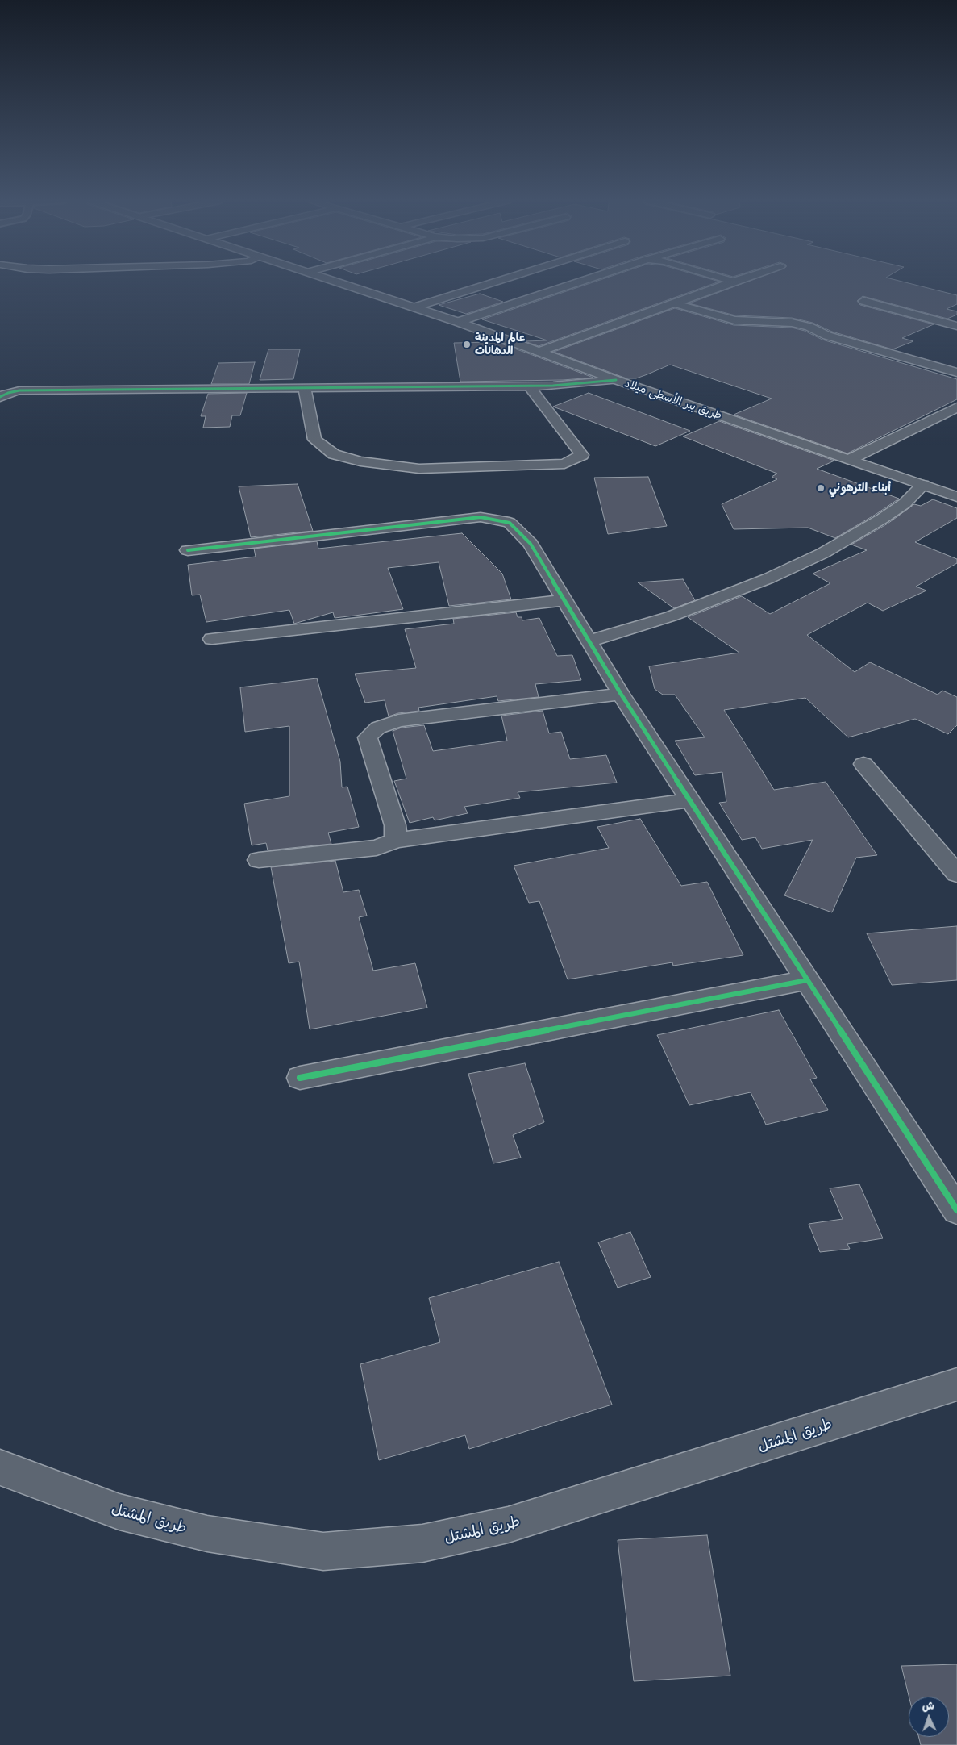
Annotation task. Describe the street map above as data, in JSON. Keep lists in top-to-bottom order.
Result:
{
  "streets": {
    "street": ["طريق بير الأسطى ميلاد", "طريق المشتل"]
  },
  "places": ["عالم المدينة الدهانات", "أبناء الترهوني"],
  "north": "top"
}
